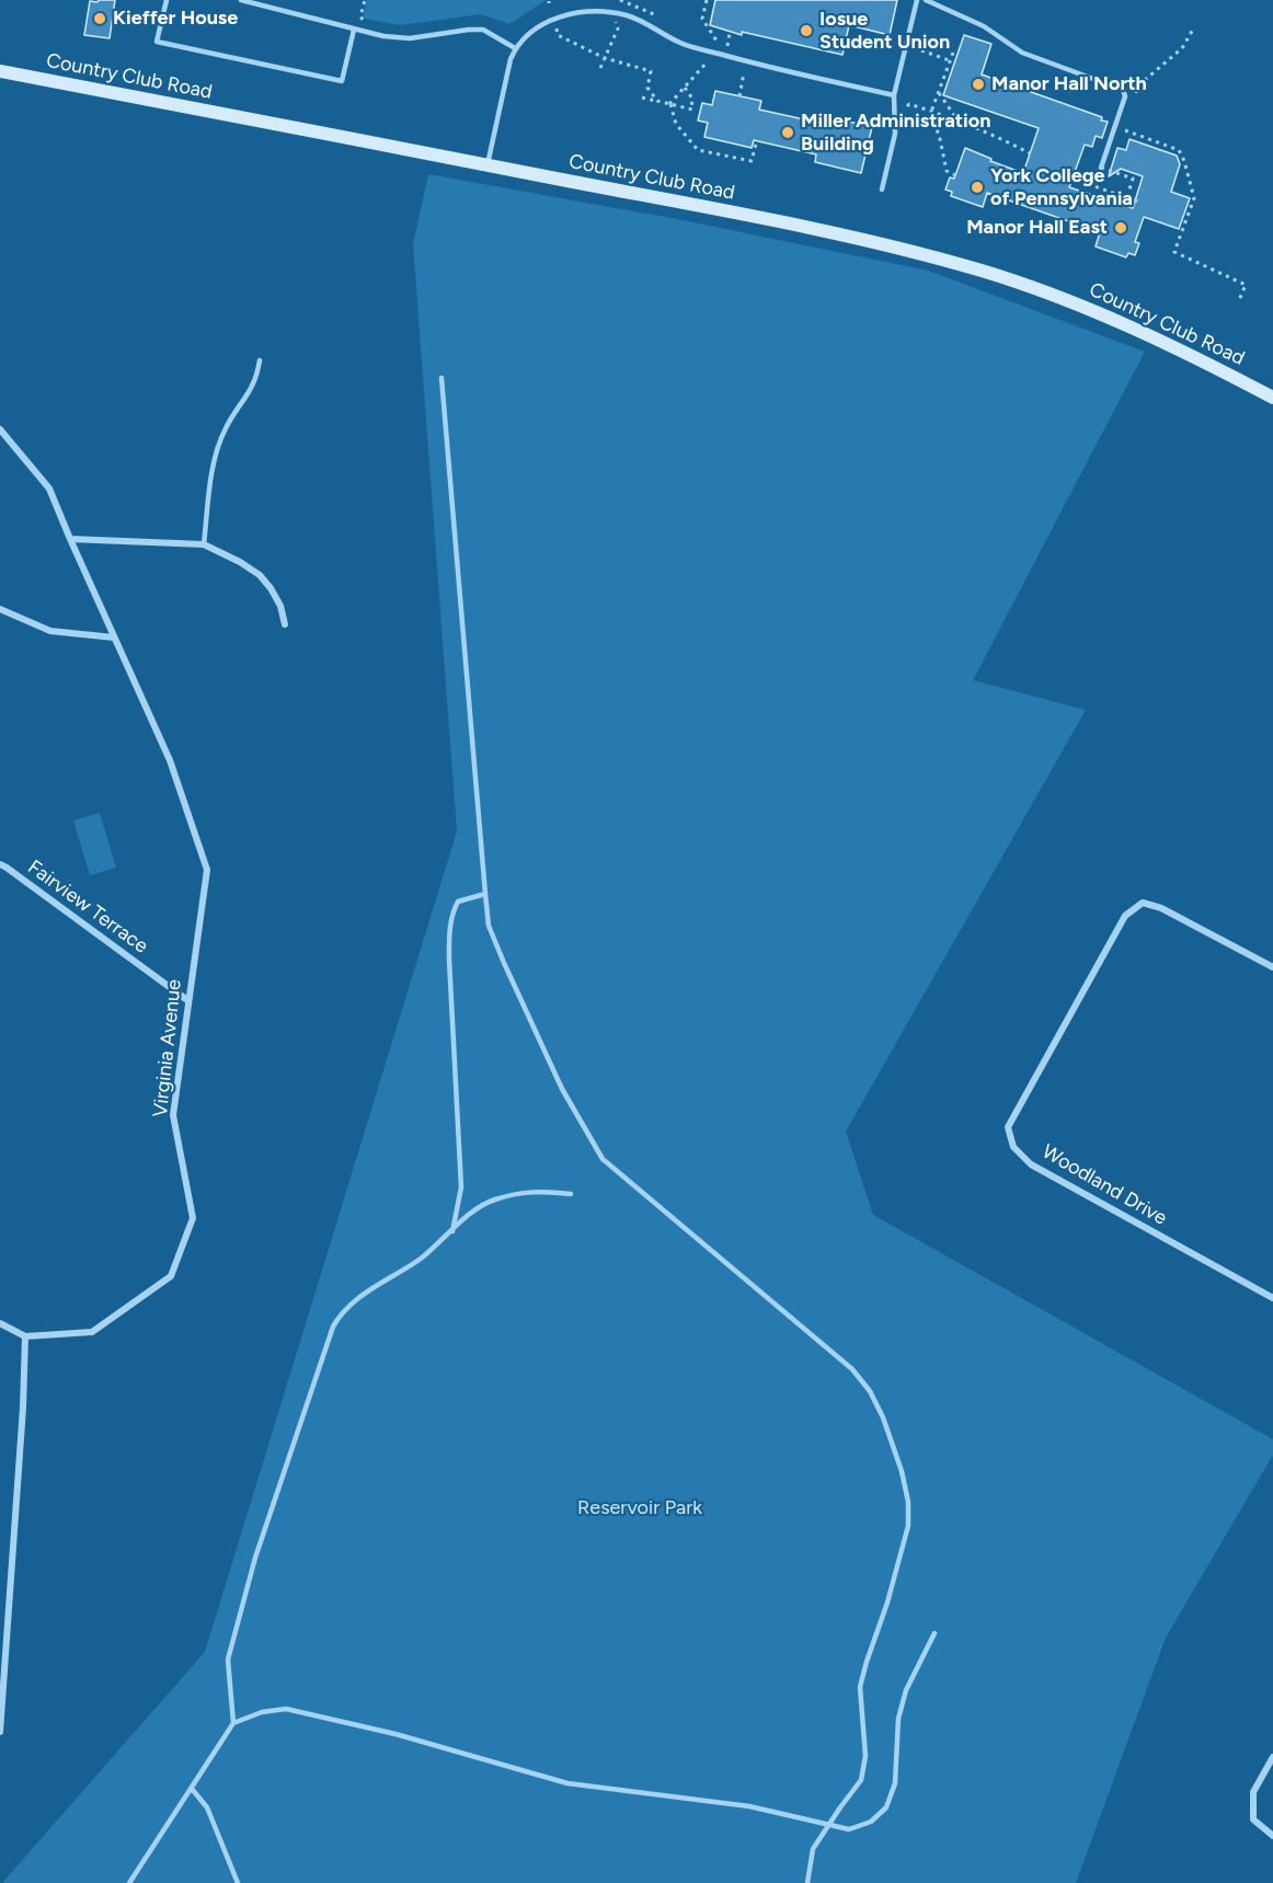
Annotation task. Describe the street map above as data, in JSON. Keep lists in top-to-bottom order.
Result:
{
  "streets": {
    "main road": ["Country Club Road"],
    "street": ["Fairview Terrace", "Virginia Avenue", "Woodland Drive"]
  },
  "crossings": [
    ["Fairview Terrace", "Virginia Avenue"]
  ],
  "parks": ["Reservoir Park"],
  "places": [
    "Kieffer House",
    "Iosue Student Union",
    "Manor Hall North",
    "Miller Administration Building",
    "York College of Pennsylvania",
    "Manor Hall East"
  ]
}
